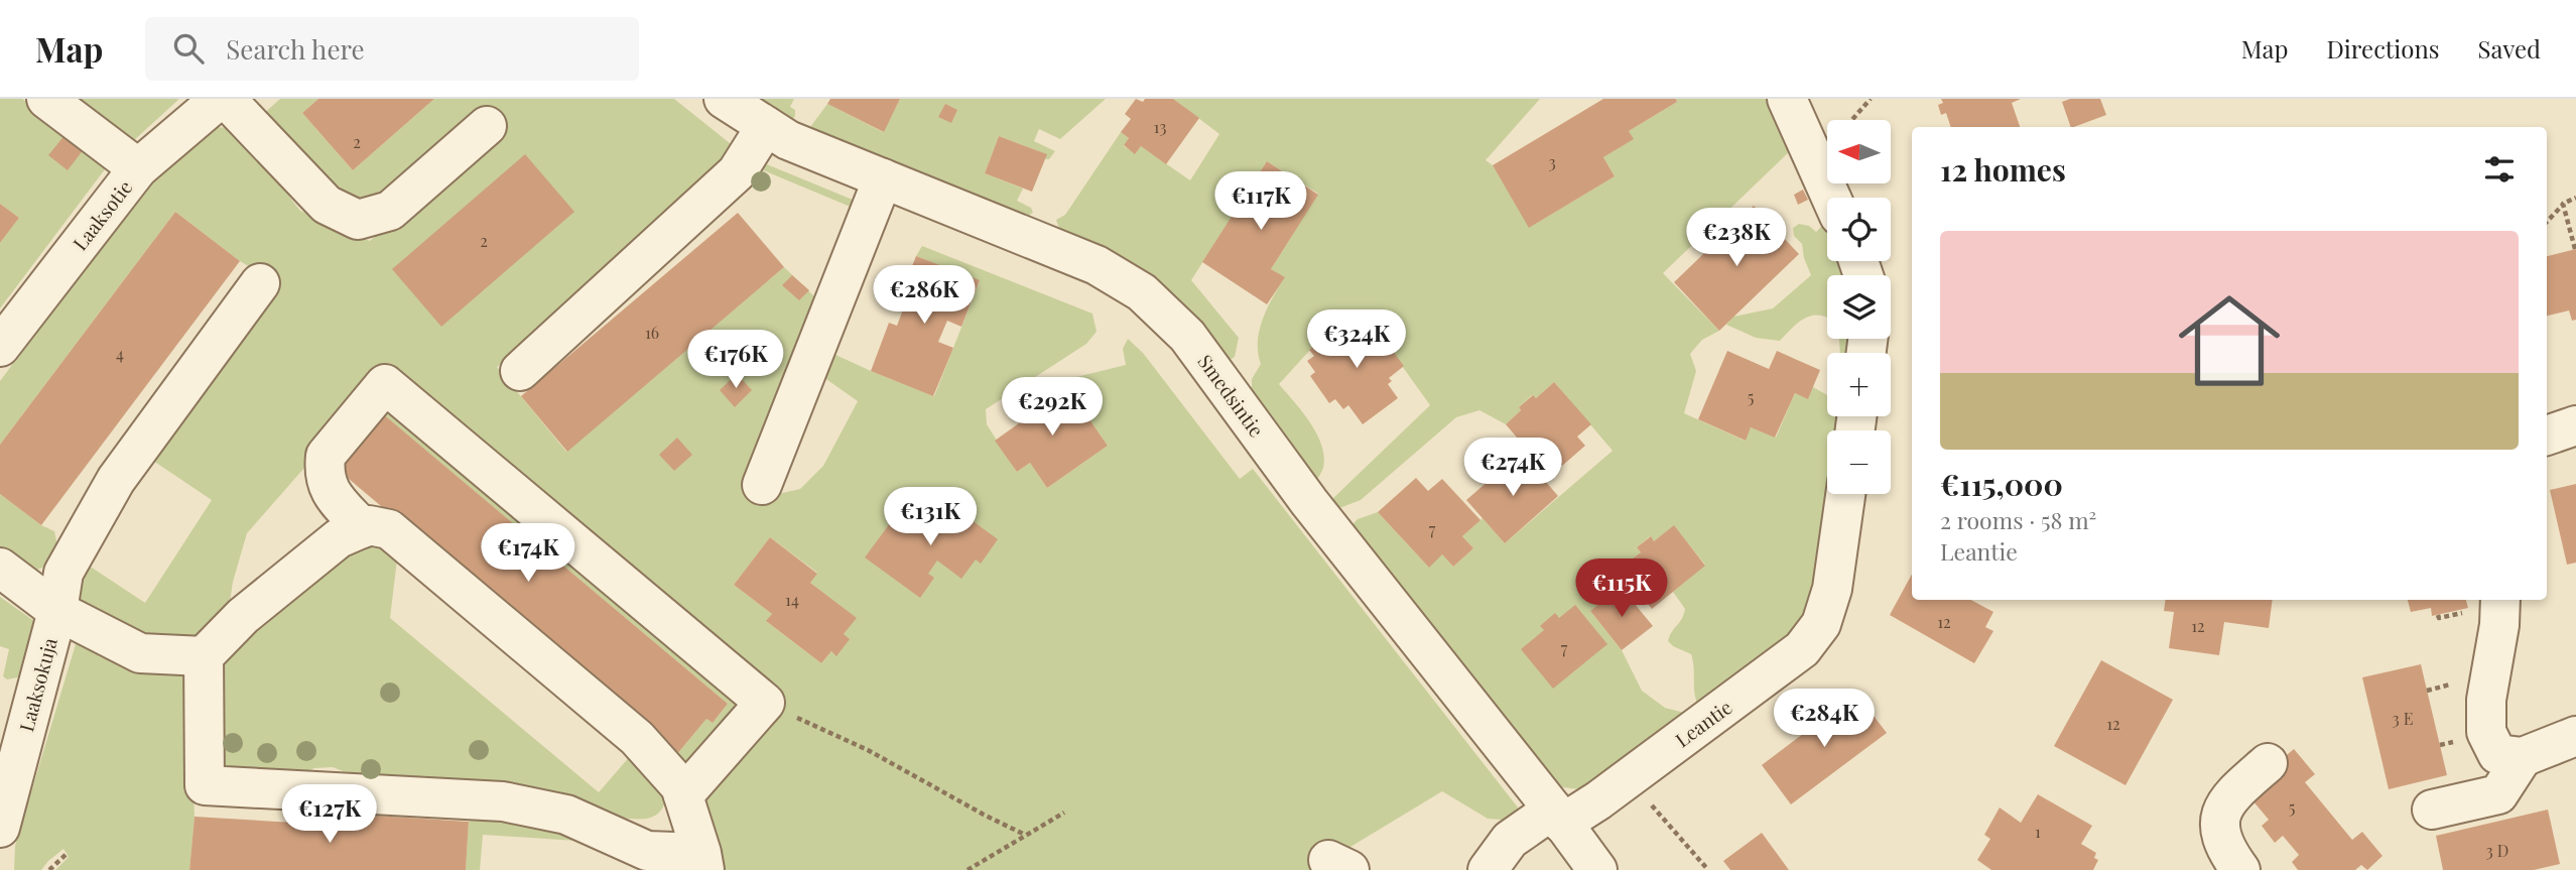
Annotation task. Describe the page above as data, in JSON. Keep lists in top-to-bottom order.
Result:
{
  "streets": {
    "street": [
      "Laaksotie",
      "Smedsintie",
      "Laaksokuja",
      "Leantie"
    ]
  },
  "crossings": [
    ["Smedsintie", "Leantie"]
  ],
  "house_numbers": [
    "13",
    "2",
    "3",
    "2",
    "16",
    "4",
    "5",
    "7",
    "14",
    "12",
    "12",
    "7",
    "3 E",
    "12",
    "5",
    "1",
    "3 D"
  ],
  "north": "left",
  "page": {
    "header": "Map",
    "search": "Search here",
    "nav": ["Map", "Directions", "Saved"],
    "map_buttons": ["+", "−"],
    "heading": "12 homes",
    "price": [
      "€117K",
      "€238K",
      "€286K",
      "€324K",
      "€176K",
      "€292K",
      "€274K",
      "€131K",
      "€174K",
      "€115K",
      "€284K",
      "€127K"
    ],
    "list": [
      {
        "name": "€115,000",
        "note": "2 rooms · 58 m² · Leantie"
      }
    ]
  }
}
